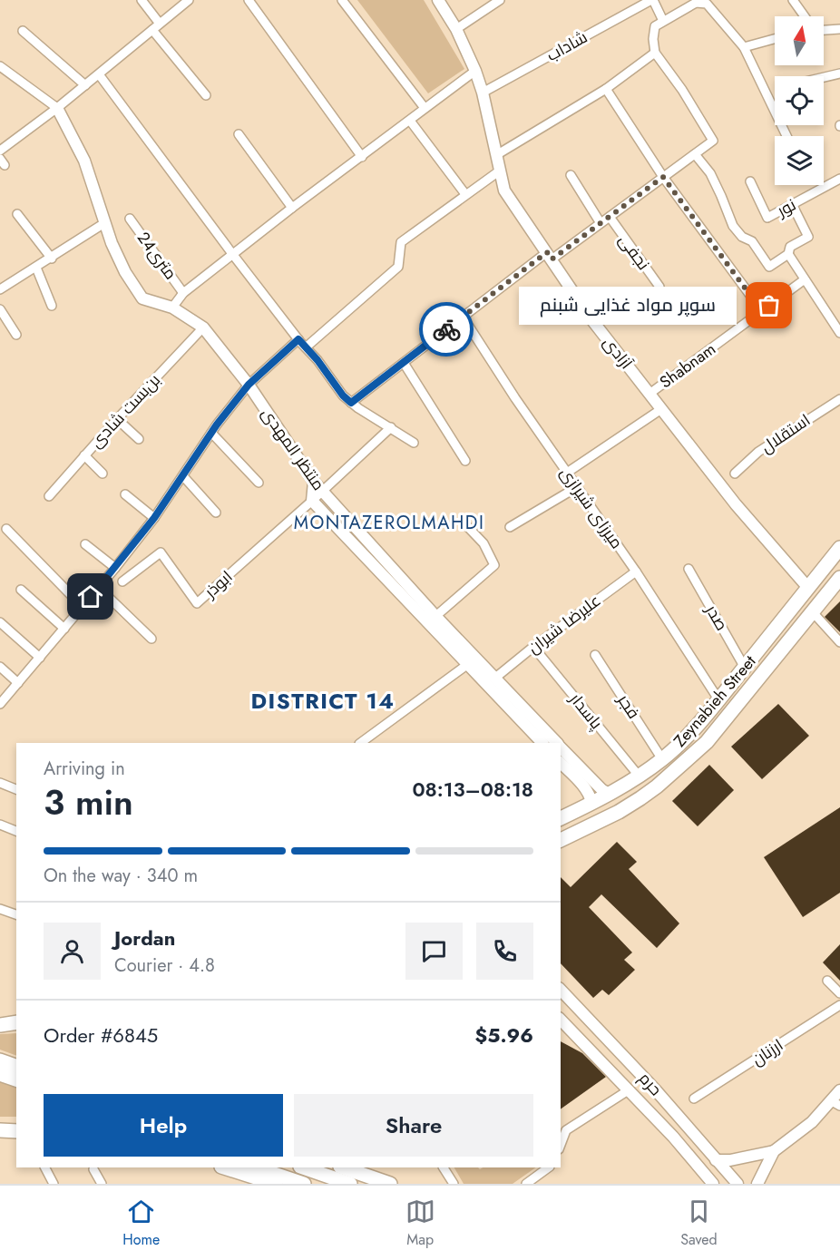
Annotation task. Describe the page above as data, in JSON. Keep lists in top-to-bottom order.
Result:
{
  "streets": {
    "main road": ["Zeynabieh Street"],
    "street": [
      "شاداب",
      "نور",
      "نجفی",
      "24متری",
      "آزادی",
      "Shabnam",
      "بن‌بست شادی",
      "استقلال",
      "منتظر المهدی",
      "میرزای شیرازی",
      "ابوذر",
      "صدر",
      "علیرضا شیران",
      "فجر",
      "پاسدار",
      "ارزنان",
      "حرم"
    ]
  },
  "crossings": [
    ["شاداب", "آزادی"],
    ["آزادی", "Shabnam"],
    ["آزادی", "Zeynabieh Street"],
    ["بن‌بست شادی", "منتظر المهدی"],
    ["منتظر المهدی", "ابوذر"],
    ["منتظر المهدی", "علیرضا شیران"],
    ["منتظر المهدی", "Zeynabieh Street"],
    ["میرزای شیرازی", "علیرضا شیران"],
    ["میرزای شیرازی", "Zeynabieh Street"],
    ["صدر", "Zeynabieh Street"],
    ["علیرضا شیران", "پاسدار"],
    ["Zeynabieh Street", "فجر"],
    ["Zeynabieh Street", "پاسدار"]
  ],
  "districts": ["MONTAZEROLMAHDI", "DISTRICT 14"],
  "places": ["سوپر مواد غذایی شبنم"],
  "north": "top",
  "page": {
    "bubble": "سوپر مواد غذایی شبنم",
    "heading": ["3 min", "Arriving in", "08:13–08:18"],
    "panel": [
      "Jordan",
      "Courier · 4.8",
      "Order #6845",
      "$5.96"
    ],
    "bar": "On the way · 340 m",
    "buttons": ["Help", "Share"],
    "tabs": ["Home", "Map", "Saved"]
  }
}
